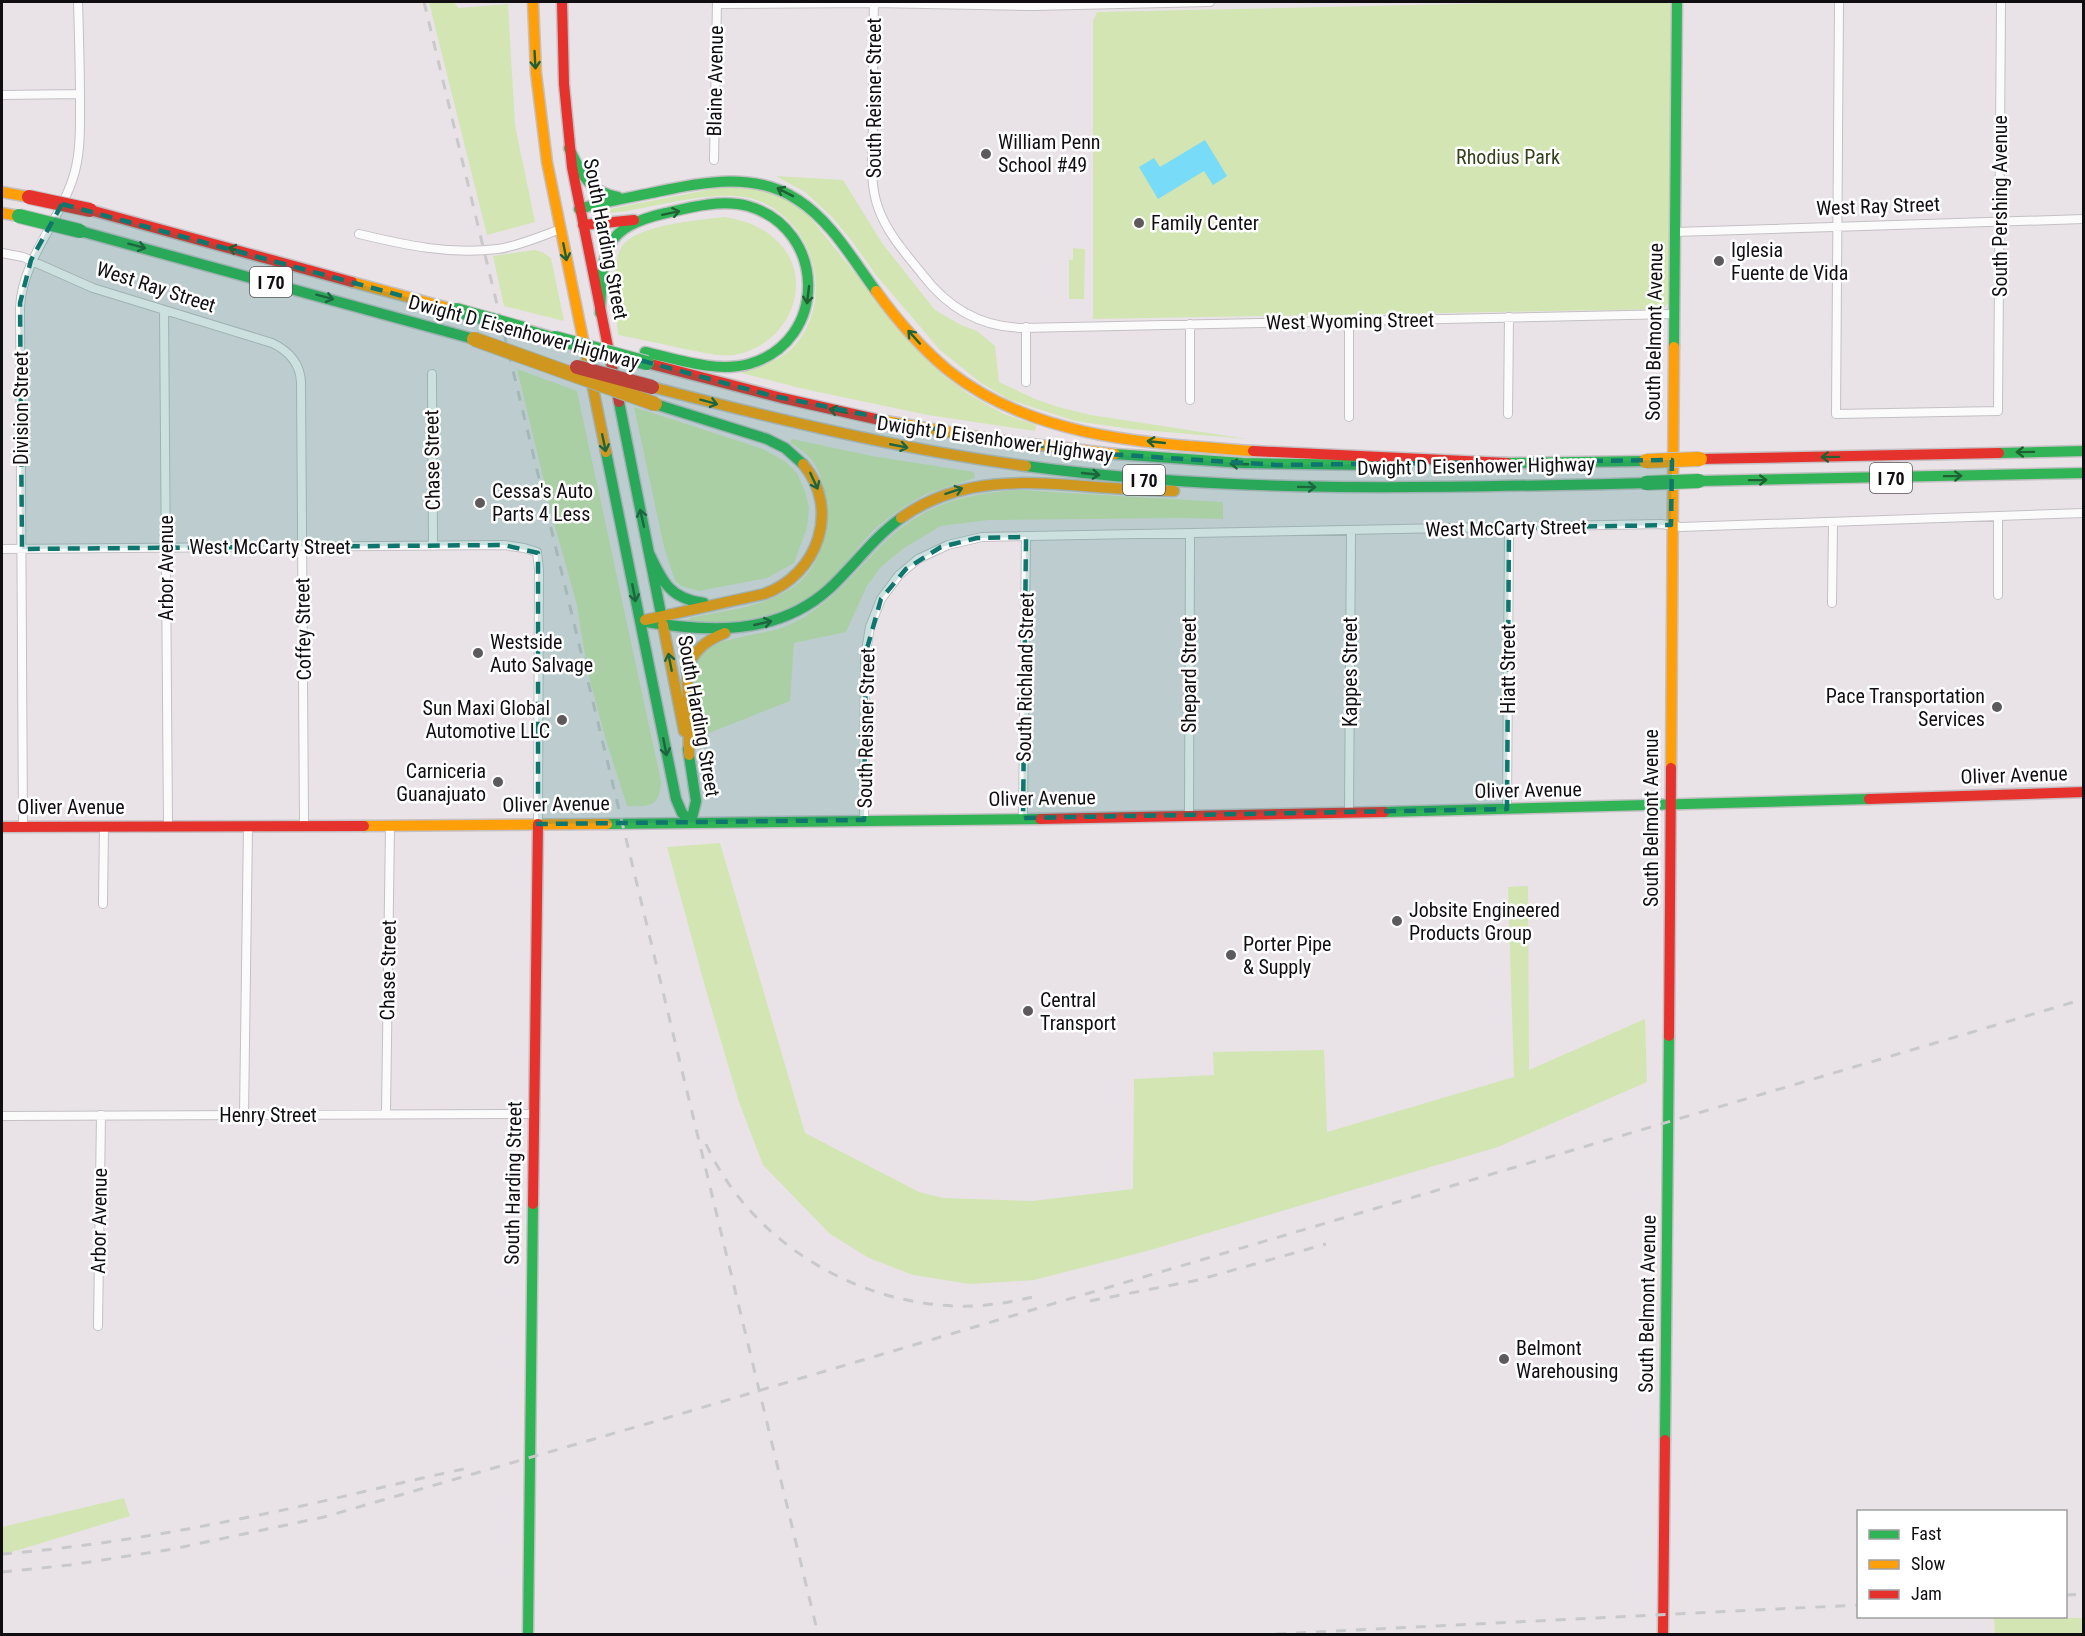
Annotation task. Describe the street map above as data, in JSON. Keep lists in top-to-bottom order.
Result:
{
  "streets": {
    "main road": [
      "South Harding Street",
      "I 70",
      "Dwight D Eisenhower Highway",
      "South Belmont Avenue",
      "Oliver Avenue"
    ],
    "street": [
      "Blaine Avenue",
      "South Reisner Street",
      "West Ray Street",
      "South Pershing Avenue",
      "West Wyoming Street",
      "Division Street",
      "Chase Street",
      "West McCarty Street",
      "Arbor Avenue",
      "Coffey Street",
      "Hiatt Street",
      "Kappes Street",
      "Shepard Street",
      "South Richland Street",
      "Henry Street"
    ]
  },
  "crossings": [
    ["South Reisner Street", "West Wyoming Street"],
    ["South Reisner Street", "West McCarty Street"],
    ["South Reisner Street", "Oliver Avenue"],
    ["West Ray Street", "South Pershing Avenue"],
    ["West Ray Street", "South Belmont Avenue"],
    ["West Ray Street", "Division Street"],
    ["West Ray Street", "Arbor Avenue"],
    ["West Ray Street", "Coffey Street"],
    ["South Harding Street", "West McCarty Street"],
    ["South Harding Street", "Oliver Avenue"],
    ["South Harding Street", "Henry Street"],
    ["West Wyoming Street", "South Belmont Avenue"],
    ["South Belmont Avenue", "West McCarty Street"],
    ["South Belmont Avenue", "Oliver Avenue"],
    ["Division Street", "West McCarty Street"],
    ["Division Street", "Oliver Avenue"],
    ["Chase Street", "West McCarty Street"],
    ["Chase Street", "Oliver Avenue"],
    ["Chase Street", "Henry Street"],
    ["West McCarty Street", "Arbor Avenue"],
    ["West McCarty Street", "Coffey Street"],
    ["West McCarty Street", "Hiatt Street"],
    ["West McCarty Street", "Kappes Street"],
    ["West McCarty Street", "Shepard Street"],
    ["West McCarty Street", "South Richland Street"],
    ["Arbor Avenue", "Oliver Avenue"],
    ["Arbor Avenue", "Henry Street"],
    ["Coffey Street", "Oliver Avenue"],
    ["Hiatt Street", "Oliver Avenue"],
    ["Kappes Street", "Oliver Avenue"],
    ["Shepard Street", "Oliver Avenue"],
    ["South Richland Street", "Oliver Avenue"]
  ],
  "parks": ["Rhodius Park"],
  "places": [
    "William Penn School #49",
    "Family Center",
    "Iglesia Fuente de Vida",
    "Cessa's Auto Parts 4 Less",
    "Westside Auto Salvage",
    "Pace Transportation Services",
    "Sun Maxi Global Automotive LLC",
    "Carniceria Guanajuato",
    "Jobsite Engineered Products Group",
    "Porter Pipe & Supply",
    "Central Transport",
    "Belmont Warehousing"
  ],
  "legend": ["Fast", "Slow", "Jam"]
}
